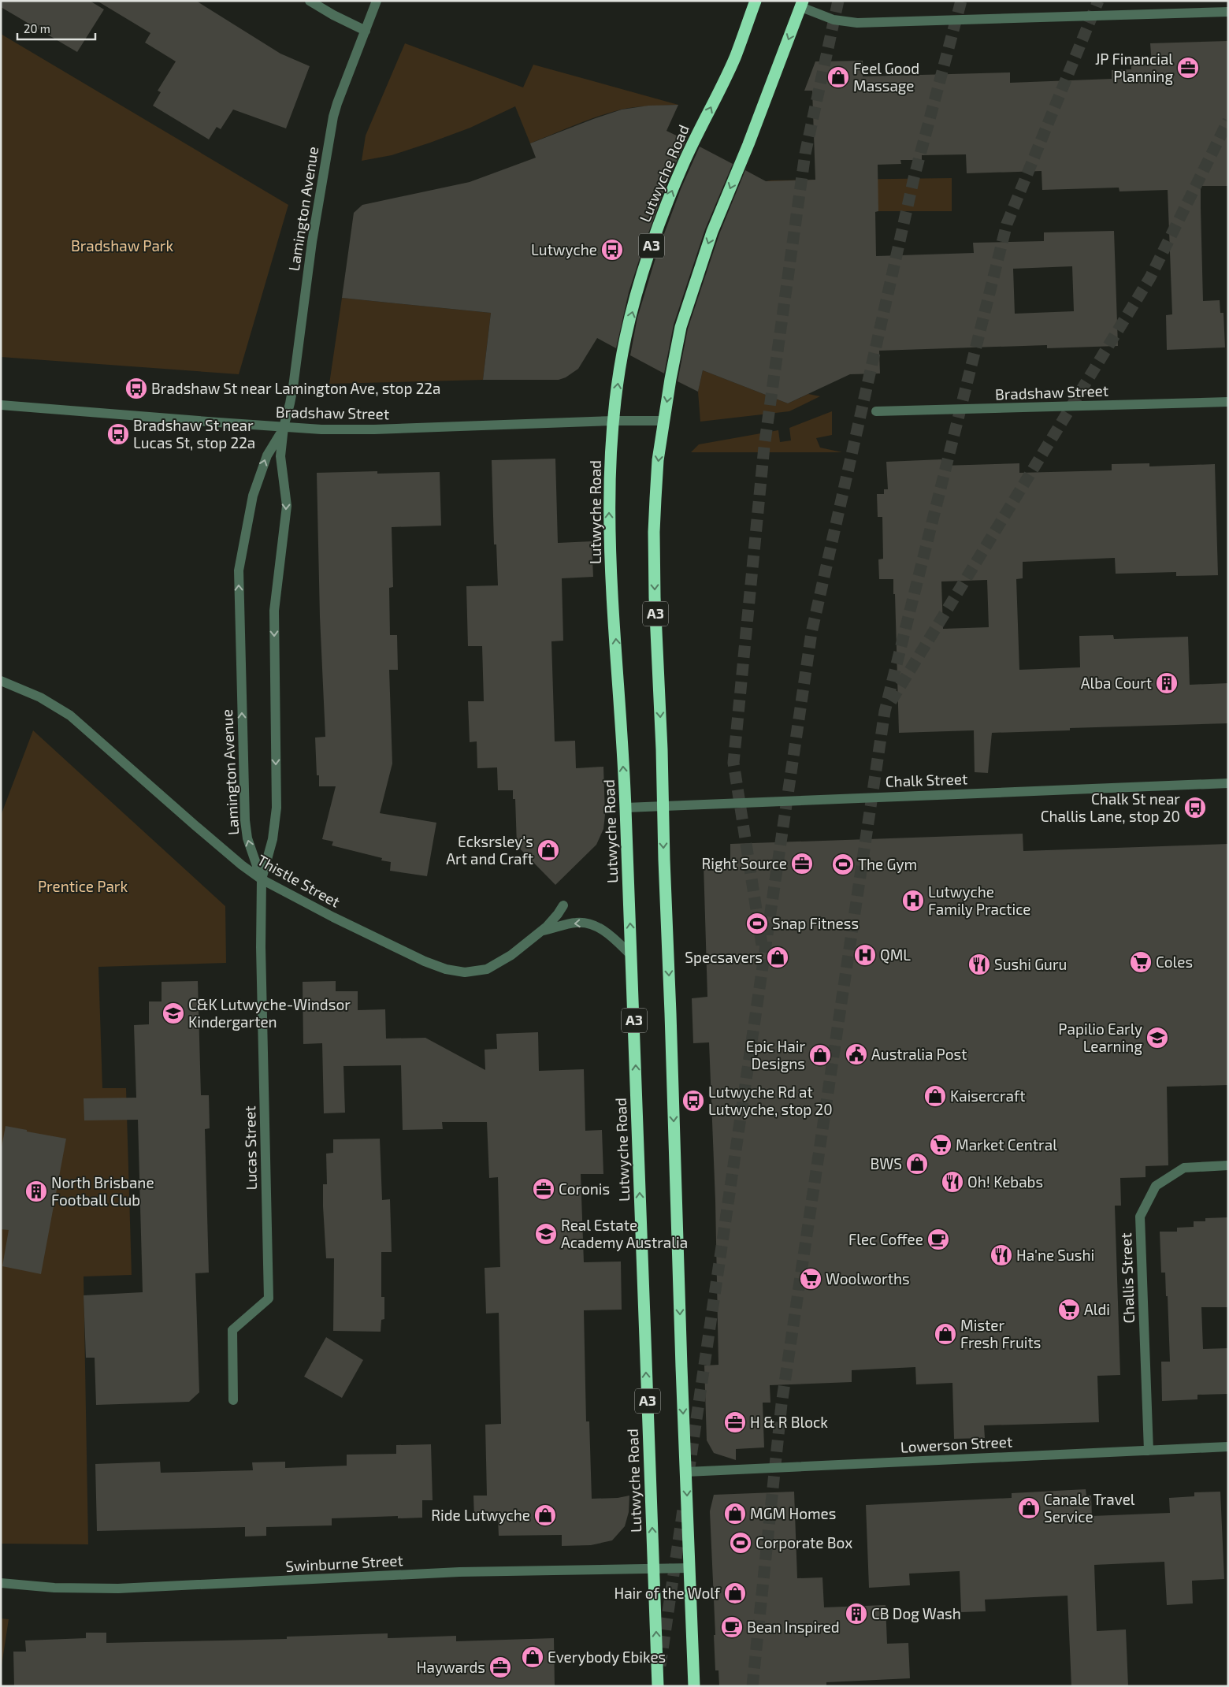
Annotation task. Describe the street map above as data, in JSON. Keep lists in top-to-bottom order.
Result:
{
  "streets": {
    "highway": ["Lutwyche Road", "A3"],
    "street": [
      "Lamington Avenue",
      "Bradshaw Street",
      "Chalk Street",
      "Thistle Street",
      "Lucas Street",
      "Challis Street",
      "Lowerson Street",
      "Swinburne Street"
    ]
  },
  "crossings": [
    ["Lutwyche Road", "Bradshaw Street"],
    ["Lutwyche Road", "Chalk Street"],
    ["Lutwyche Road", "Swinburne Street"],
    ["Lamington Avenue", "Bradshaw Street"],
    ["Lamington Avenue", "Thistle Street"],
    ["Lamington Avenue", "Lucas Street"],
    ["A3", "Bradshaw Street"],
    ["A3", "Chalk Street"],
    ["A3", "Lowerson Street"],
    ["A3", "Swinburne Street"],
    ["Thistle Street", "Lucas Street"],
    ["Challis Street", "Lowerson Street"]
  ],
  "parks": ["Bradshaw Park", "Prentice Park"],
  "places": {
    "office": [
      "JP Financial Planning",
      "Right Source",
      "Coronis",
      "H & R Block",
      "Haywards"
    ],
    "shop": [
      "Feel Good Massage",
      "Ecksrsley's Art and Craft",
      "Specsavers",
      "Epic Hair Designs",
      "Kaisercraft",
      "BWS",
      "Mister Fresh Fruits",
      "Canale Travel Service",
      "MGM Homes",
      "Ride Lutwyche",
      "Hair of the Wolf",
      "Everybody Ebikes"
    ],
    "bus stop": [
      "Lutwyche",
      "Bradshaw St near Lamington Ave, stop 22a",
      "Bradshaw St near Lucas St, stop 22a",
      "Chalk St near Challis Lane, stop 20",
      "Lutwyche Rd at Lutwyche, stop 20"
    ],
    "building": ["Alba Court", "North Brisbane Football Club", "CB Dog Wash"],
    "sports": ["The Gym", "Snap Fitness", "Corporate Box"],
    "hospital": ["Lutwyche Family Practice", "QML"],
    "supermarket": [
      "Coles",
      "Market Central",
      "Woolworths",
      "Aldi"
    ],
    "restaurant": ["Sushi Guru", "Oh! Kebabs", "Ha'ne Sushi"],
    "school or university": ["C&K Lutwyche-Windsor Kindergarten", "Papilio Early Learning", "Real Estate Academy Australia"],
    "public building": ["Australia Post"],
    "cafe": ["Flec Coffee", "Bean Inspired"]
  },
  "scale_bar": "20 m"
}
